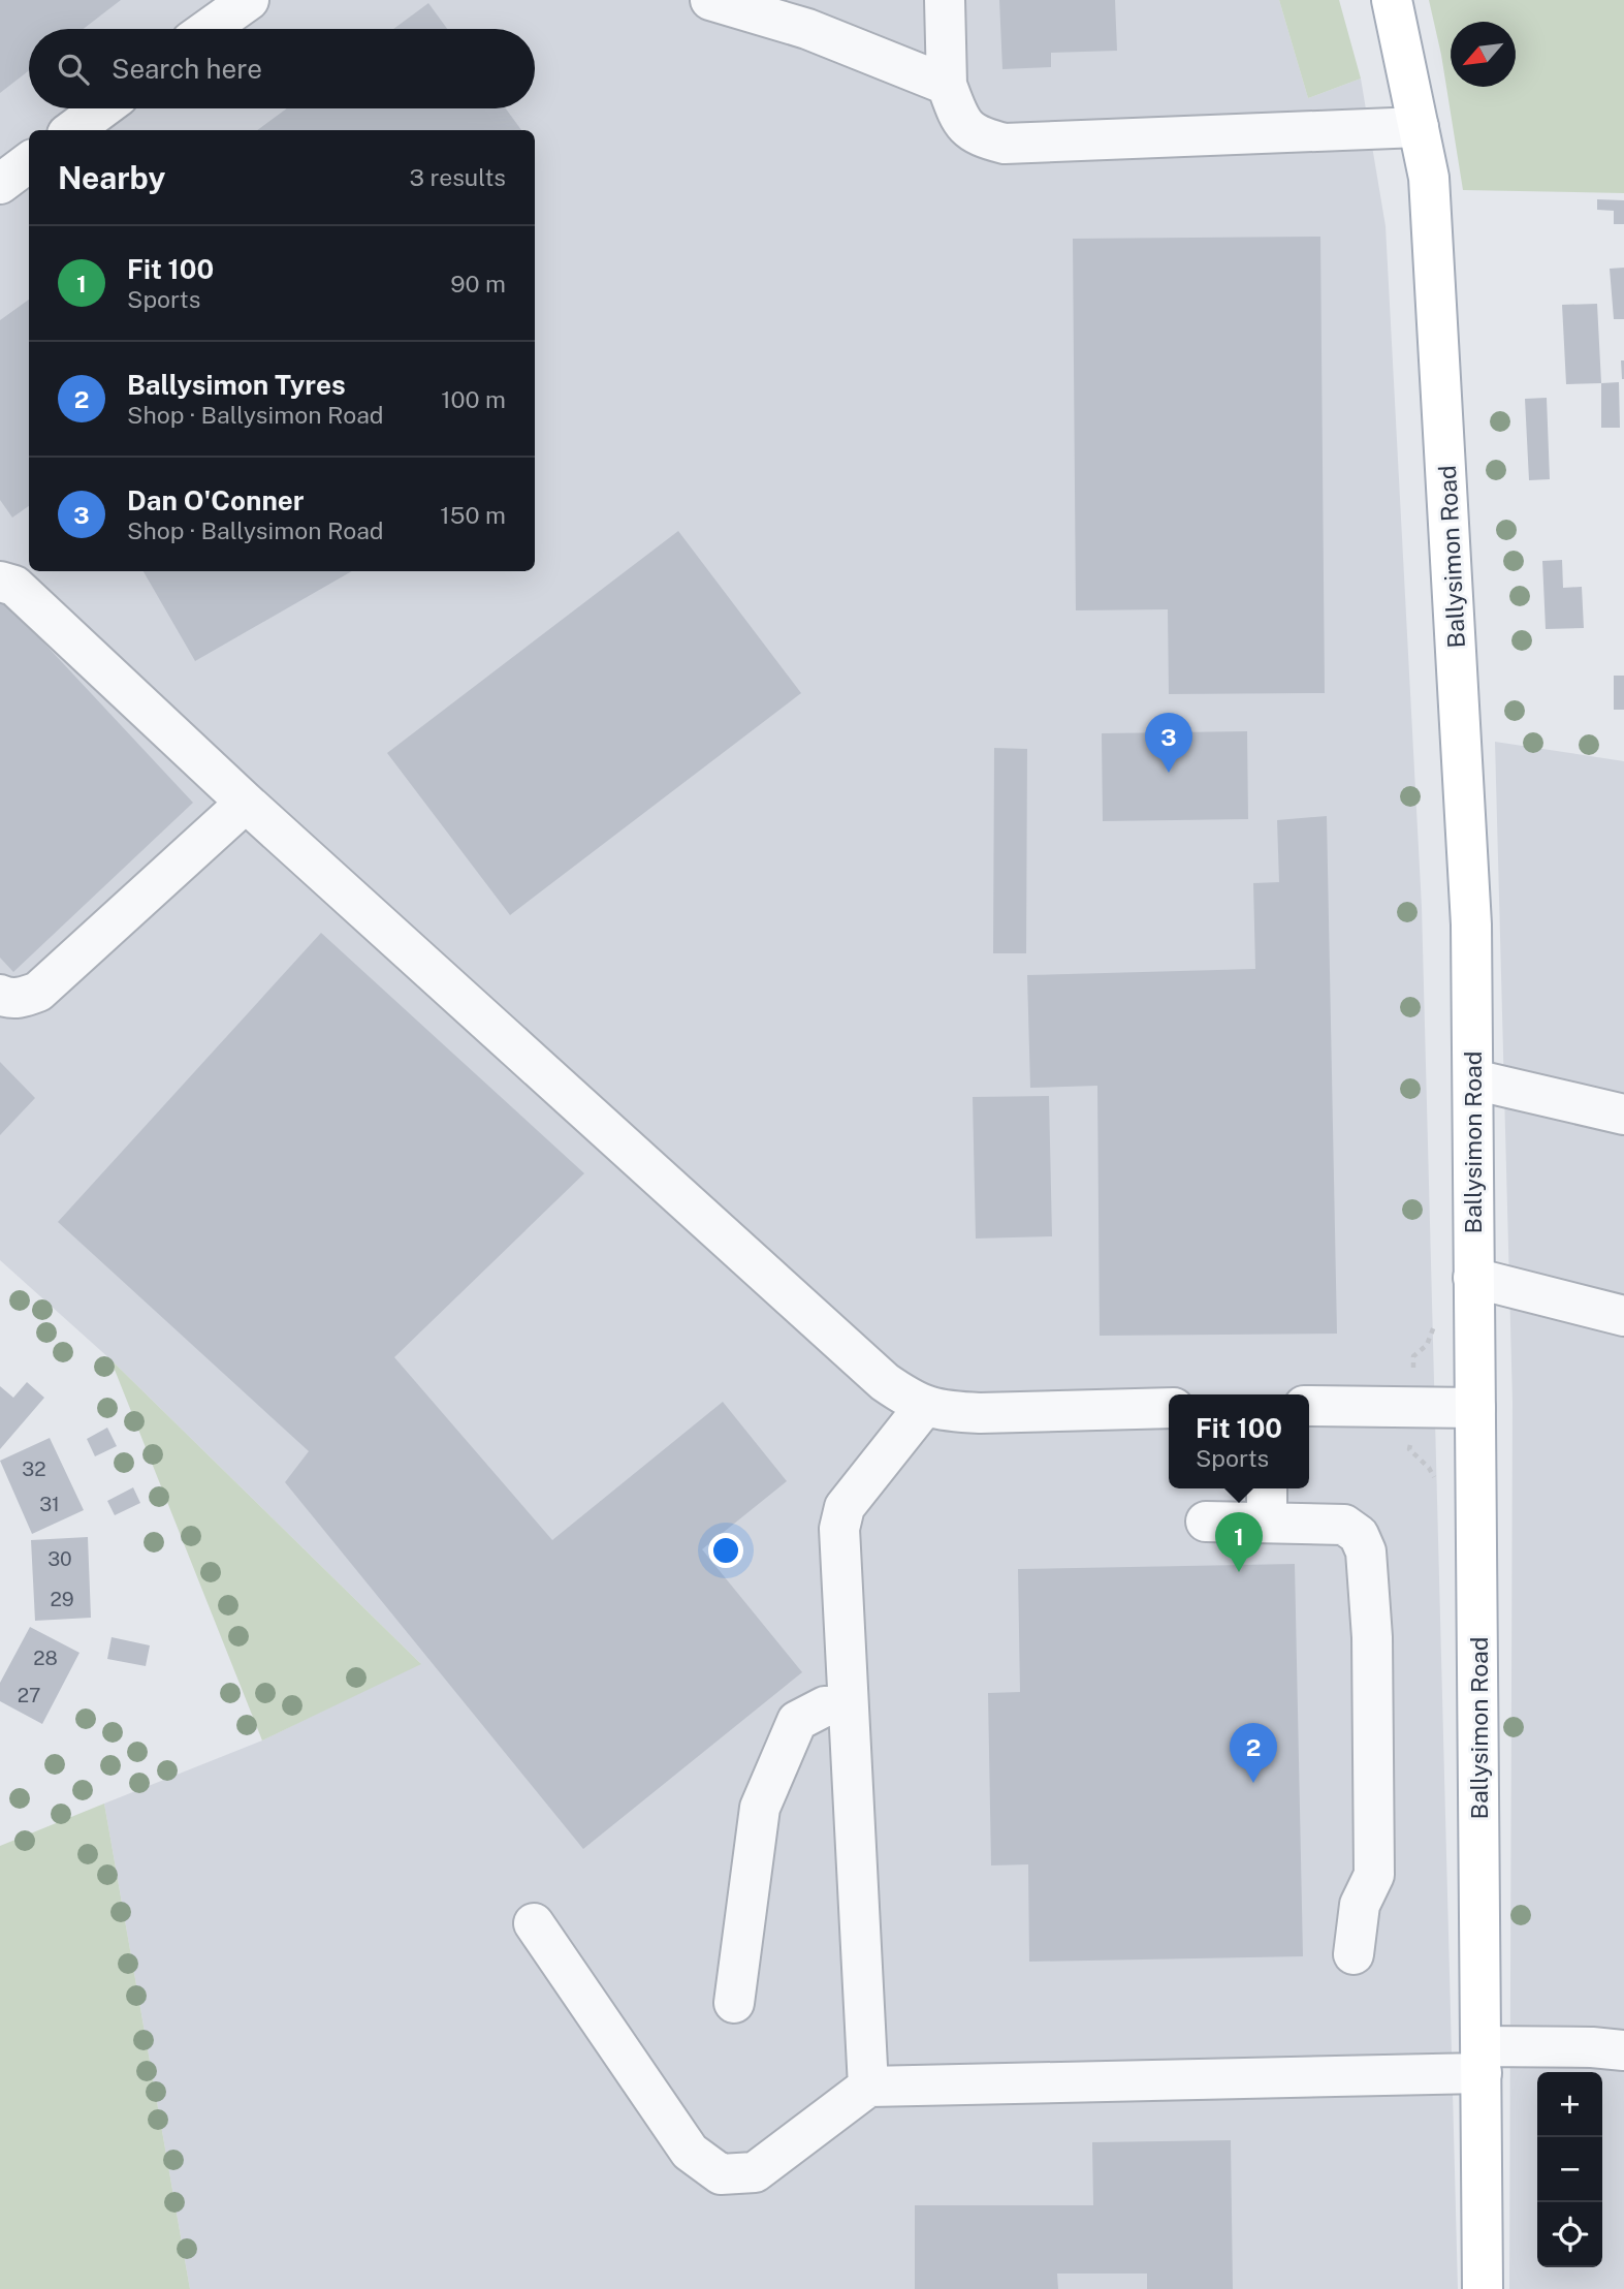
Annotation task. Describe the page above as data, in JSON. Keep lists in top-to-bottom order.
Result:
{
  "streets": {
    "main road": ["Ballysimon Road"]
  },
  "house_numbers": [
    "32",
    "31",
    "30",
    "29",
    "28",
    "27"
  ],
  "north": "bottom left",
  "page": {
    "search": "Search here",
    "heading": ["Nearby", "3 results"],
    "list": [
      {
        "mark": "1",
        "name": "Fit 100",
        "note": "Sports",
        "value": "90 m"
      },
      {
        "mark": "2",
        "name": "Ballysimon Tyres",
        "note": "Shop · Ballysimon Road",
        "value": "100 m"
      },
      {
        "mark": "3",
        "name": "Dan O'Conner",
        "note": "Shop · Ballysimon Road",
        "value": "150 m"
      }
    ],
    "pins": ["3", "1", "2"],
    "popup": ["Fit 100", "Sports"],
    "map_buttons": ["+", "−"]
  }
}
